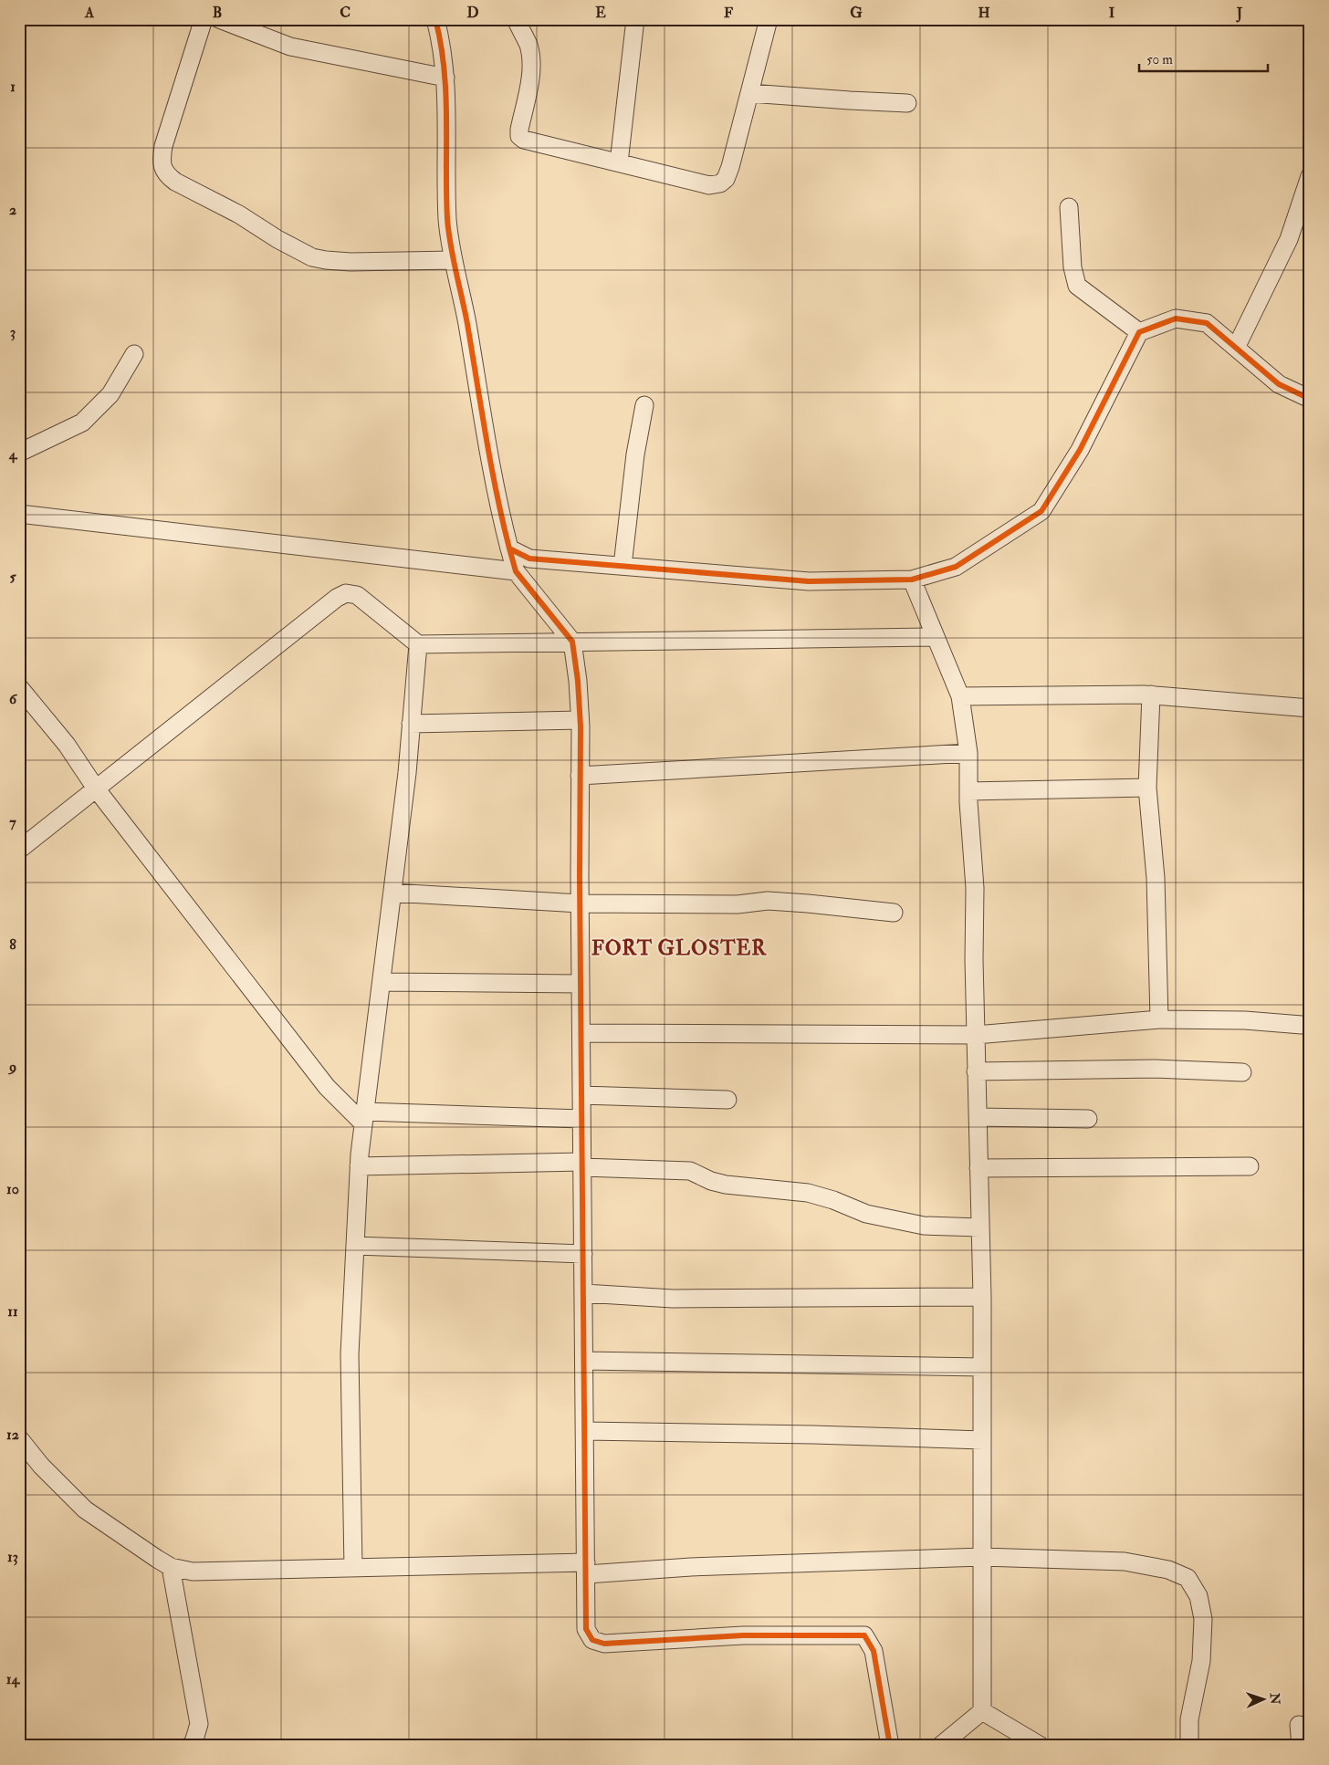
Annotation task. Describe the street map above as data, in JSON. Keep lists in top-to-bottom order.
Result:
{
  "districts": ["FORT GLOSTER"],
  "scale_bar": "50 m",
  "north": "right",
  "grid": {
    "columns": [
      "A",
      "B",
      "C",
      "D",
      "E",
      "F",
      "G",
      "H",
      "I",
      "J"
    ],
    "rows": [
      "1",
      "2",
      "3",
      "4",
      "5",
      "6",
      "7",
      "8",
      "9",
      "10",
      "11",
      "12",
      "13",
      "14"
    ]
  }
}
